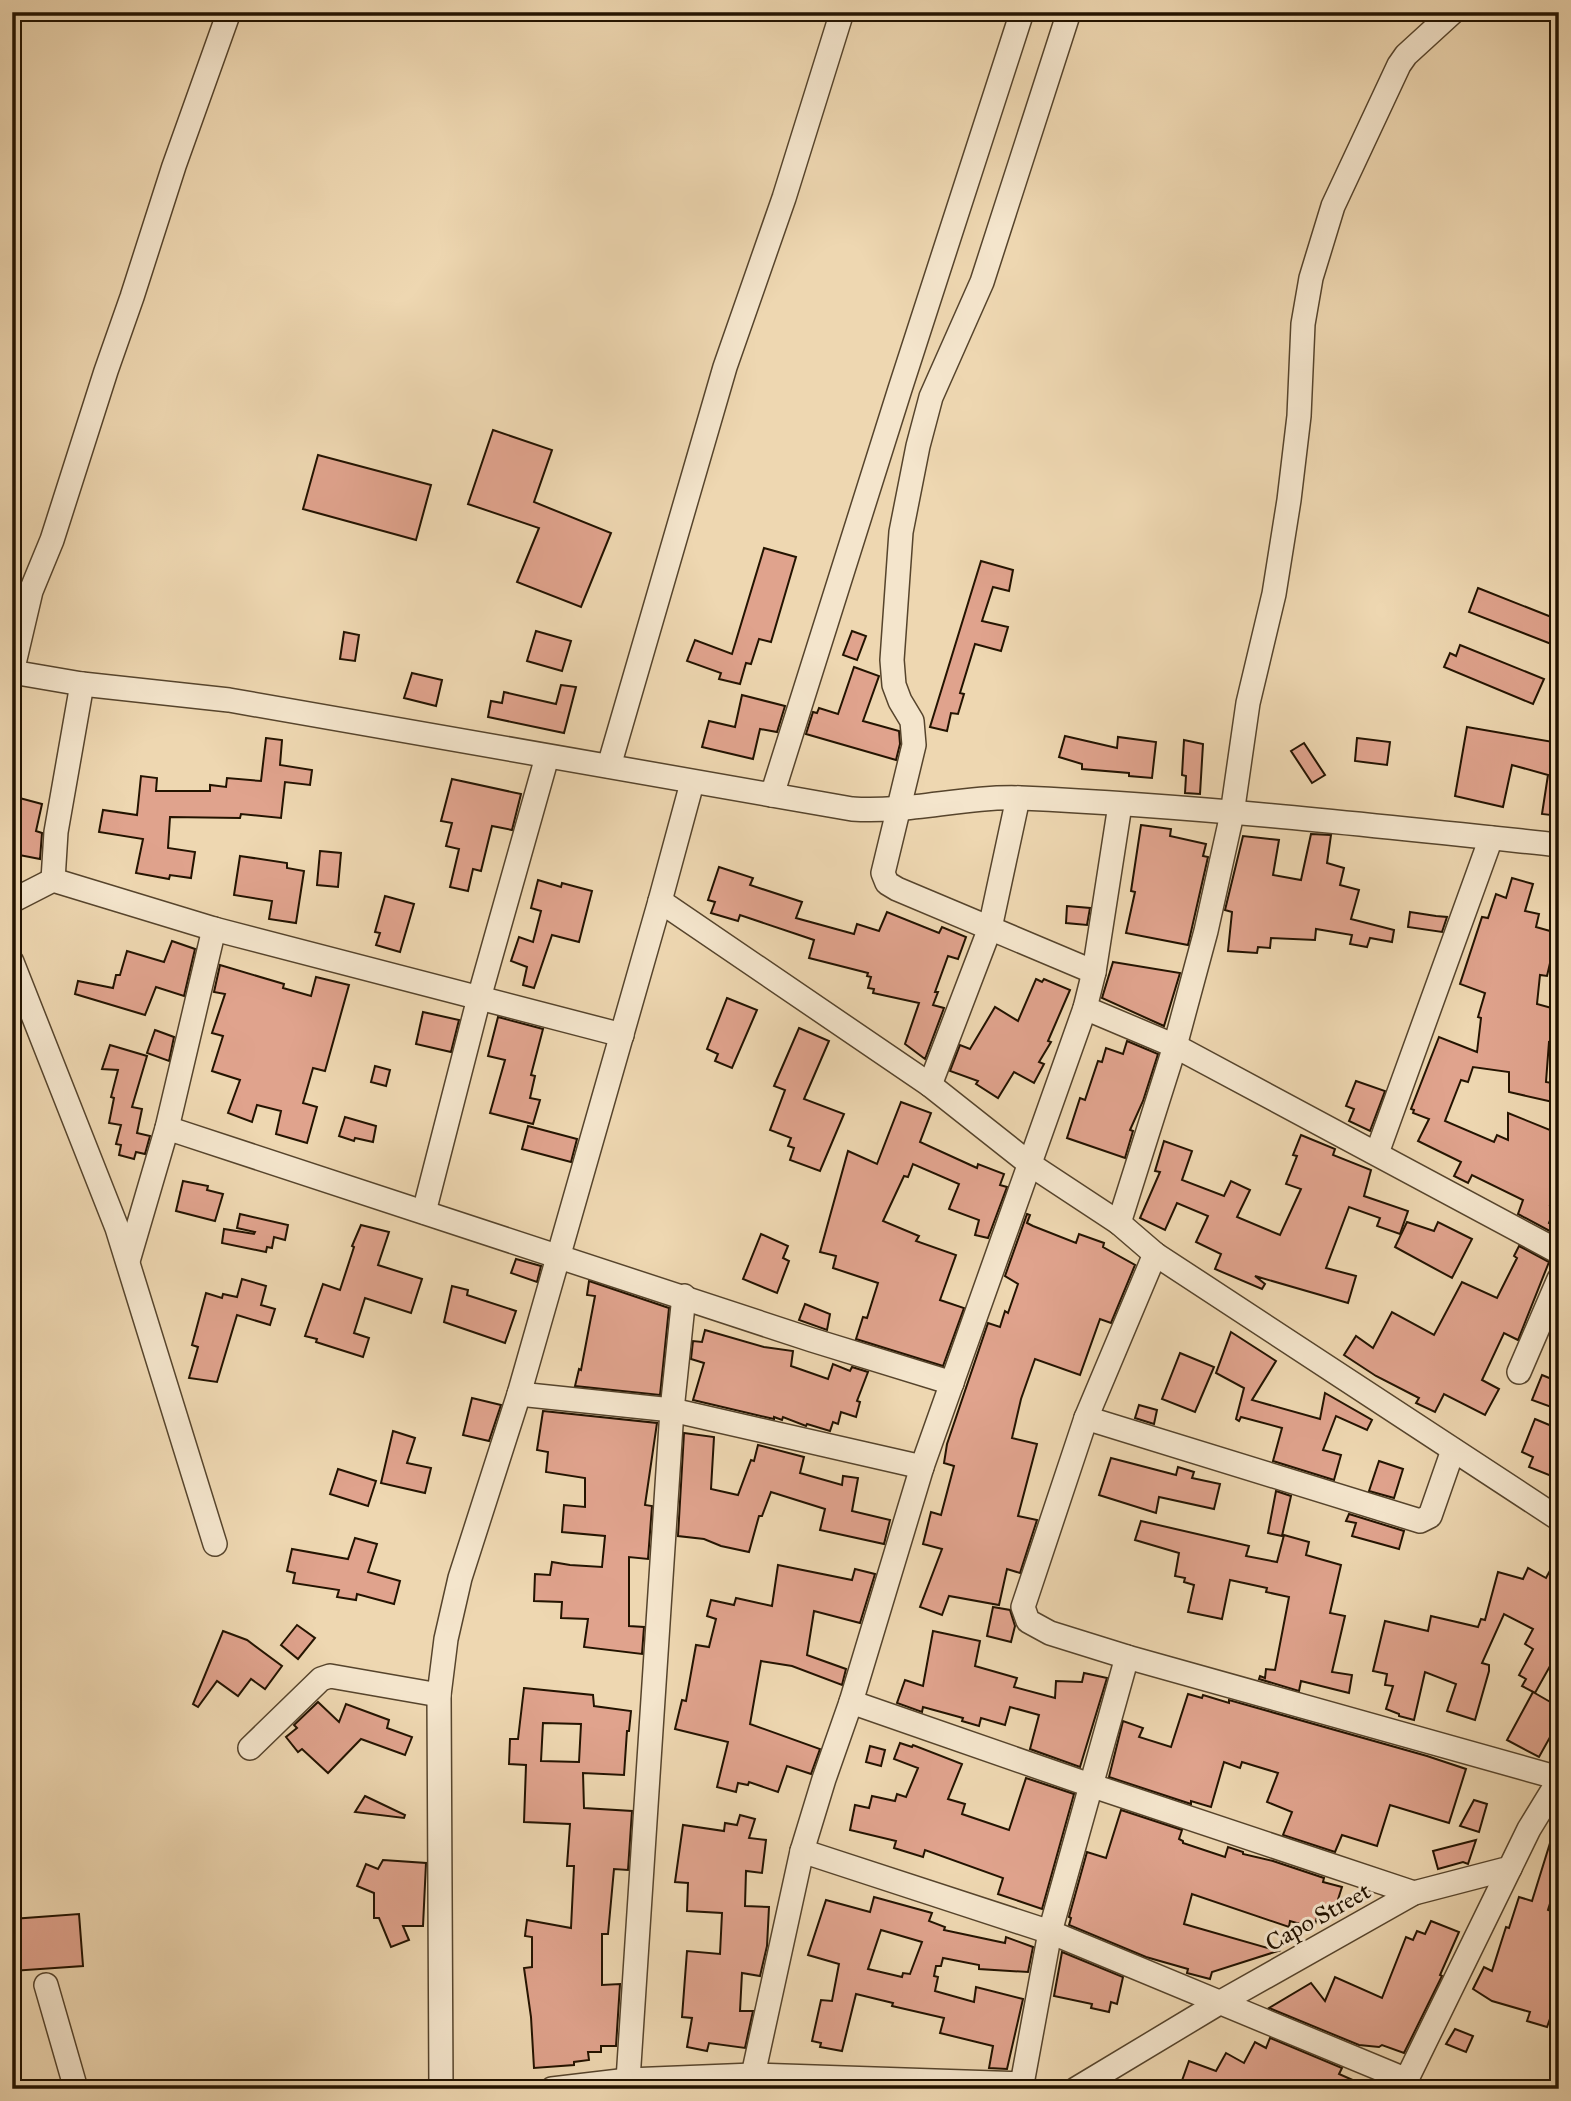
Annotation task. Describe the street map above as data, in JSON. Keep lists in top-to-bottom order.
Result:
{
  "streets": {
    "street": ["Capo Street"]
  }
}
